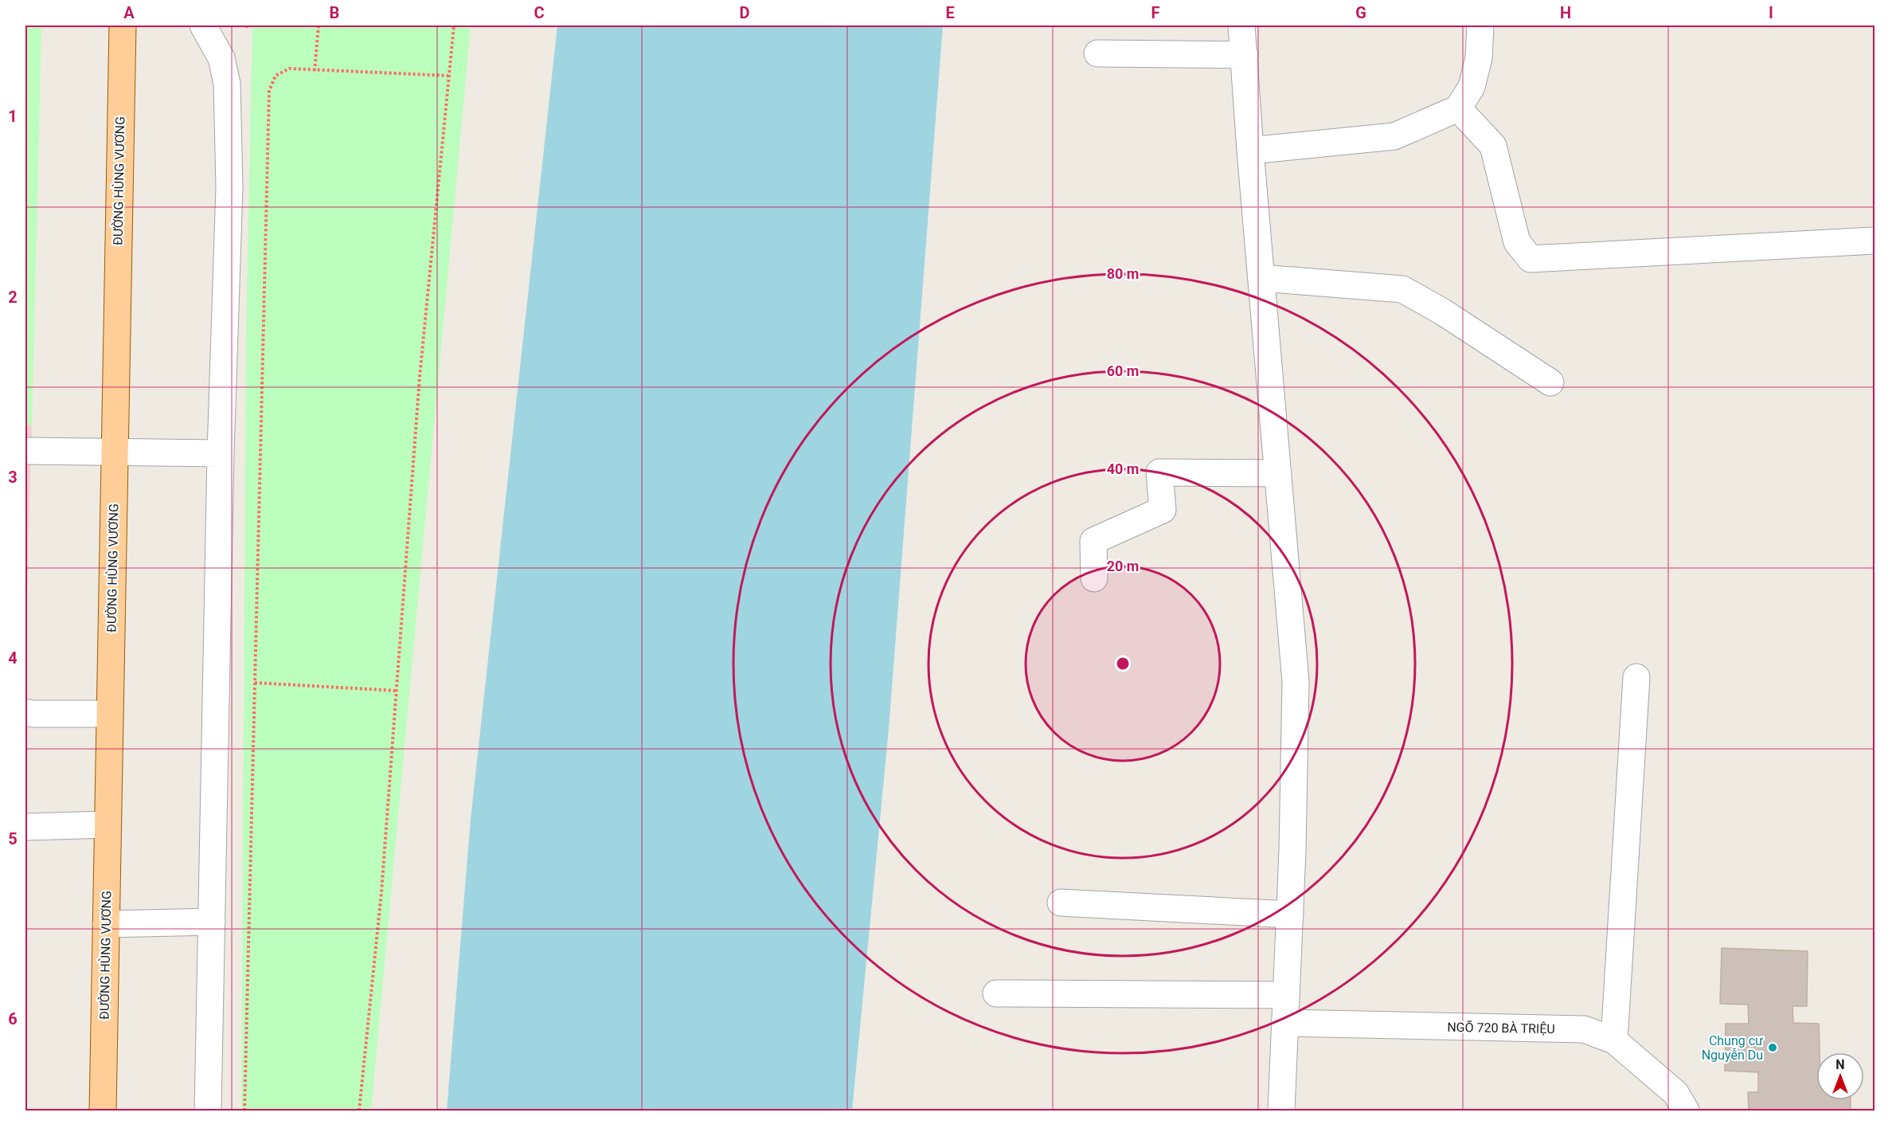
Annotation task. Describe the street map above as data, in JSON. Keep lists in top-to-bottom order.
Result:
{
  "streets": {
    "main road": ["ĐƯỜNG HÙNG VƯƠNG"],
    "street": ["NGÕ 720 BÀ TRIỆU"]
  },
  "places": ["Chung cư Nguyễn Du"],
  "north": "top",
  "grid": {
    "columns": [
      "A",
      "B",
      "C",
      "D",
      "E",
      "F",
      "G",
      "H",
      "I"
    ],
    "rows": [
      "1",
      "2",
      "3",
      "4",
      "5",
      "6"
    ]
  },
  "rings": [
    "80 m",
    "60 m",
    "40 m",
    "20 m"
  ]
}
